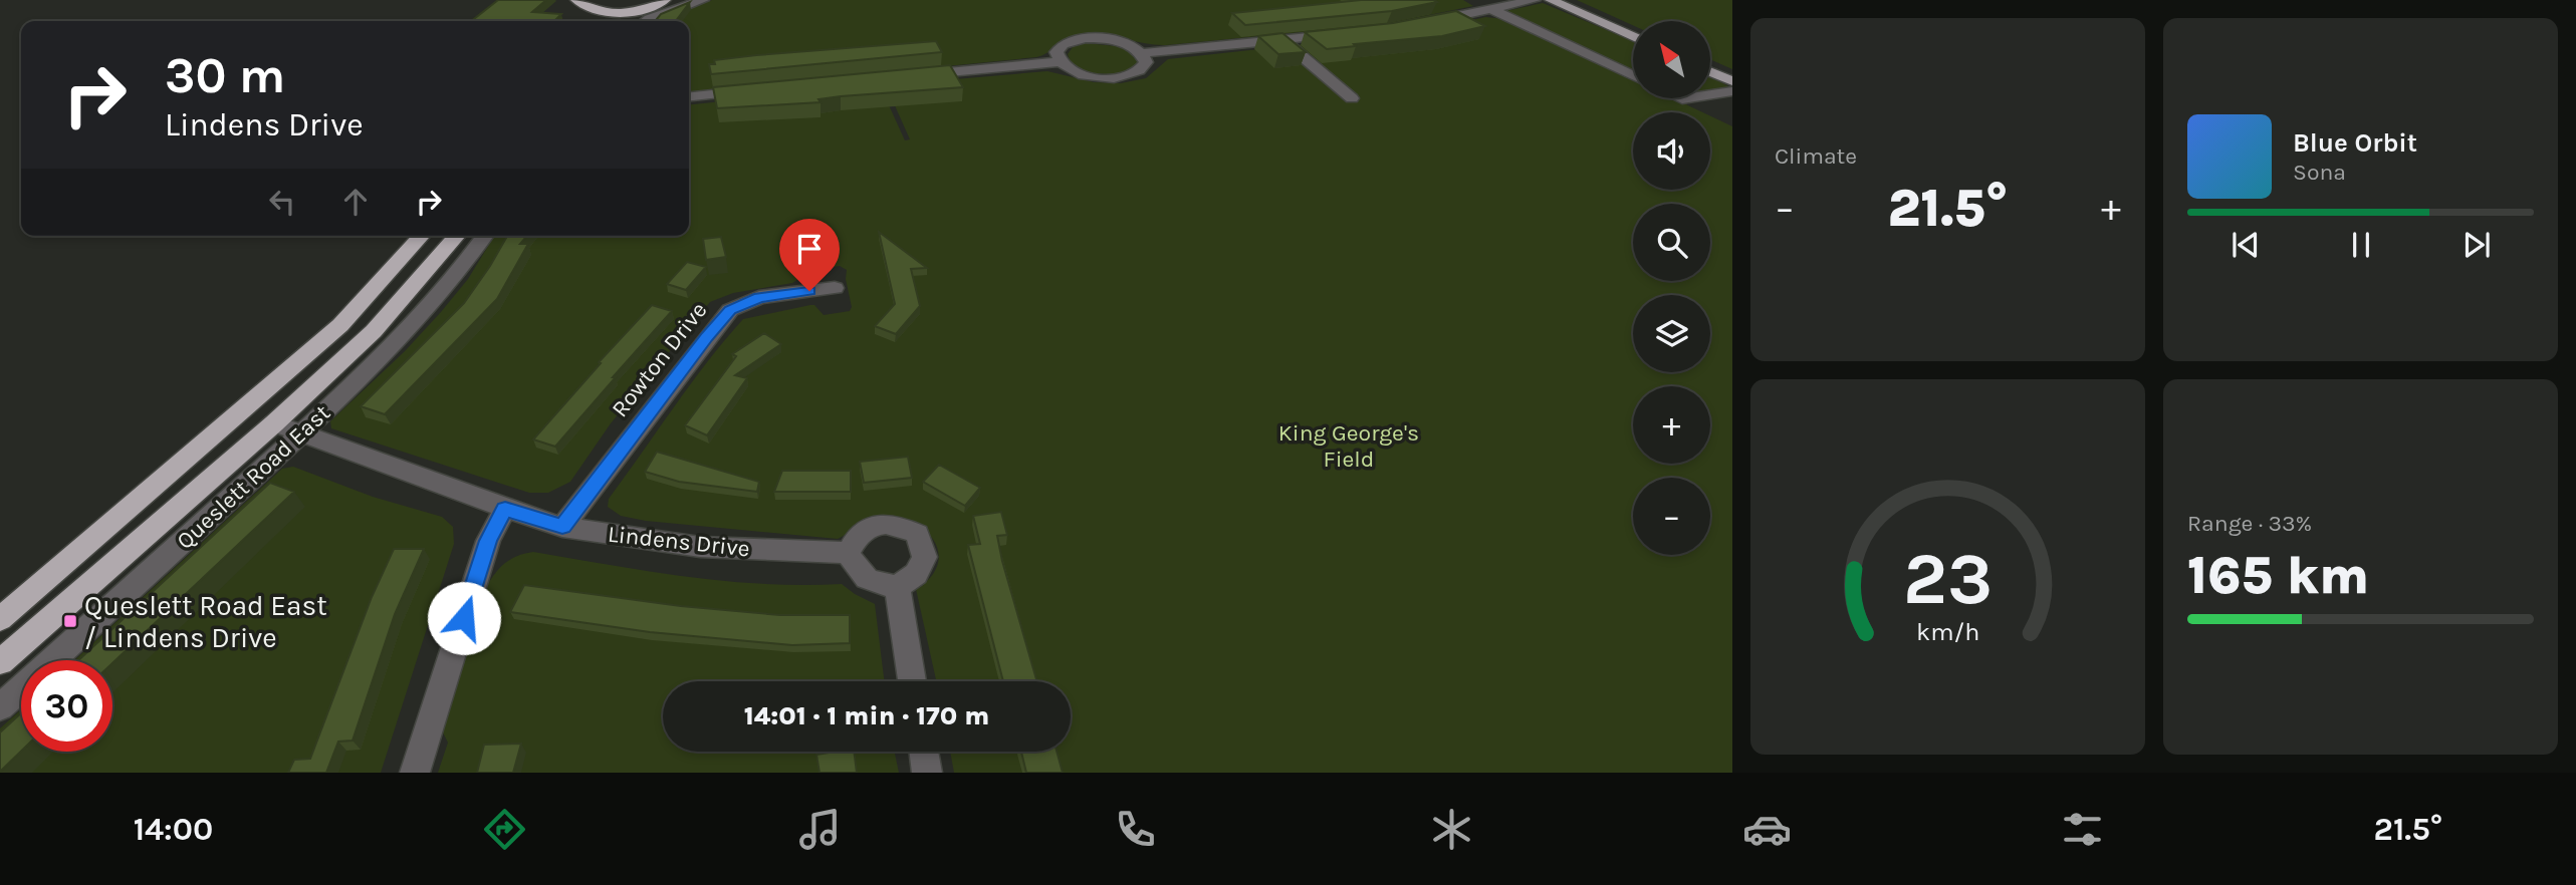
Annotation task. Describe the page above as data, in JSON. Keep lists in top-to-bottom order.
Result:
{
  "streets": {
    "highway": ["Queslett Road East"],
    "street": ["Rowton Drive", "Lindens Drive"]
  },
  "crossings": [
    ["Rowton Drive", "Lindens Drive"],
    ["Queslett Road East", "Lindens Drive"]
  ],
  "parks": ["King George's Field"],
  "places": {
    "transit": ["Queslett Road East / Lindens Drive"]
  },
  "north": "top left",
  "page": {
    "tile": [
      "Climate",
      ["Range · 33%", "165 km"]
    ],
    "map_buttons": ["+", "−"],
    "turn": ["30 m", "Lindens Drive"],
    "song": ["Blue Orbit", "Sona"],
    "heat": ["−", "21.5°", "+"],
    "limit": "30",
    "trip": "14:01 · 1 min · 170 m",
    "tabs": ["14:00", "21.5°"],
    "gauge": ["23", "km/h"]
  }
}
